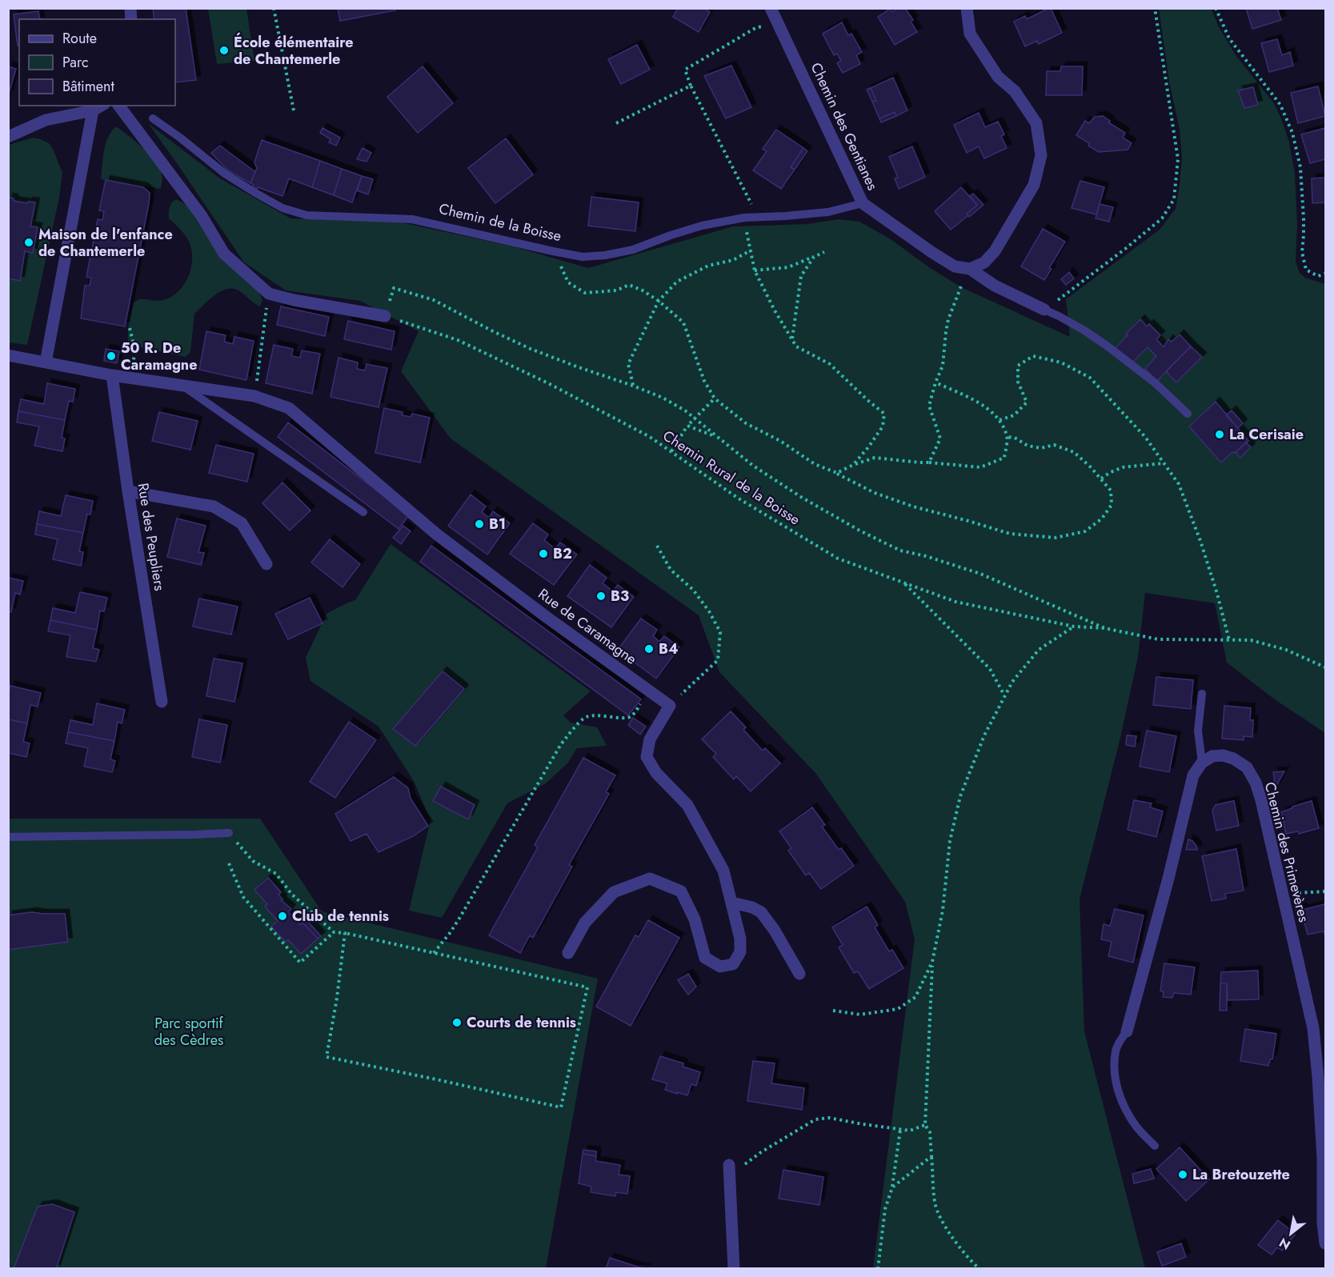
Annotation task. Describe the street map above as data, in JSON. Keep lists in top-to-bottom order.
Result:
{
  "streets": {
    "street": [
      "Chemin des Gentianes",
      "Rue des Peupliers",
      "Rue de Caramagne",
      "Chemin des Primevères"
    ],
    "lane": ["Chemin de la Boisse"],
    "path": ["Chemin Rural de la Boisse"]
  },
  "crossings": [
    ["Chemin des Gentianes", "Chemin de la Boisse"],
    ["Rue des Peupliers", "Rue de Caramagne"]
  ],
  "parks": ["Parc sportif des Cèdres"],
  "places": [
    "École élémentaire de Chantemerle",
    "Maison de l'enfance de Chantemerle",
    "50 R. De Caramagne",
    "La Cerisaie",
    "B1",
    "B2",
    "B3",
    "B4",
    "Club de tennis",
    "Courts de tennis",
    "La Bretouzette"
  ],
  "legend": ["Route", "Parc", "Bâtiment"],
  "north": "bottom left"
}
